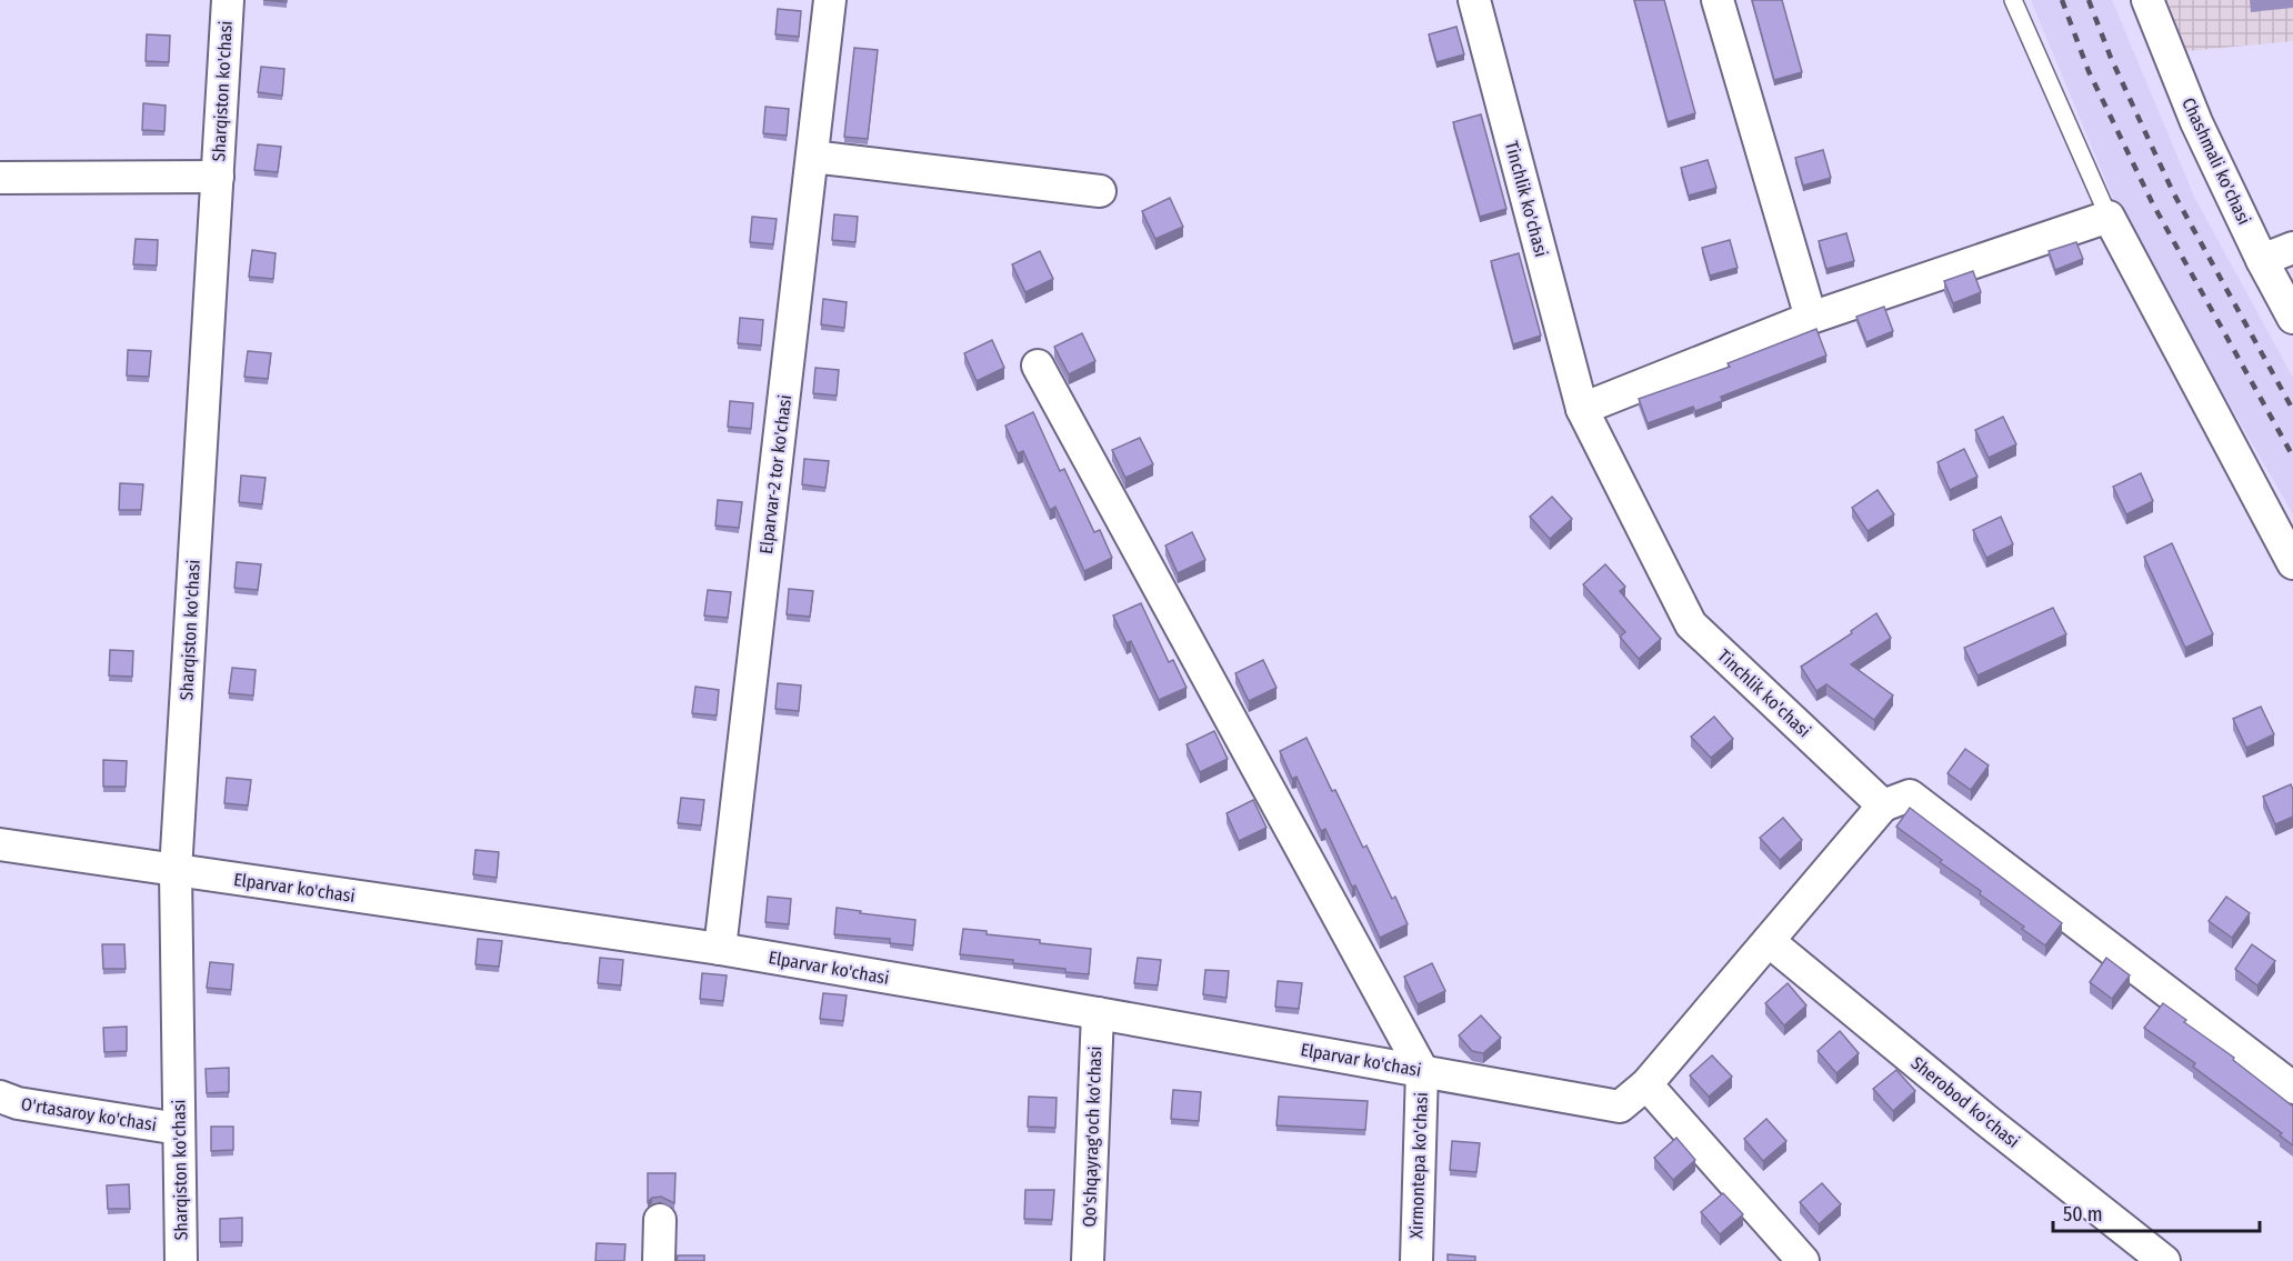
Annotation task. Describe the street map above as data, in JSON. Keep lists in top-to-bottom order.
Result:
{
  "streets": {
    "street": [
      "Sharqiston ko'chasi",
      "Chashmali ko'chasi",
      "Tinchlik ko'chasi",
      "Elparvar-2 tor ko'chasi",
      "Elparvar ko'chasi",
      "Sherobod ko'chasi",
      "O'rtasaroy ko'chasi",
      "Qo'shqayrag'och ko'chasi",
      "Xirmontepa ko'chasi"
    ]
  },
  "crossings": [
    ["Sharqiston ko'chasi", "Elparvar ko'chasi"],
    ["Sharqiston ko'chasi", "O'rtasaroy ko'chasi"],
    ["Elparvar-2 tor ko'chasi", "Elparvar ko'chasi"],
    ["Elparvar ko'chasi", "Qo'shqayrag'och ko'chasi"],
    ["Elparvar ko'chasi", "Xirmontepa ko'chasi"]
  ],
  "scale_bar": "50 m"
}
